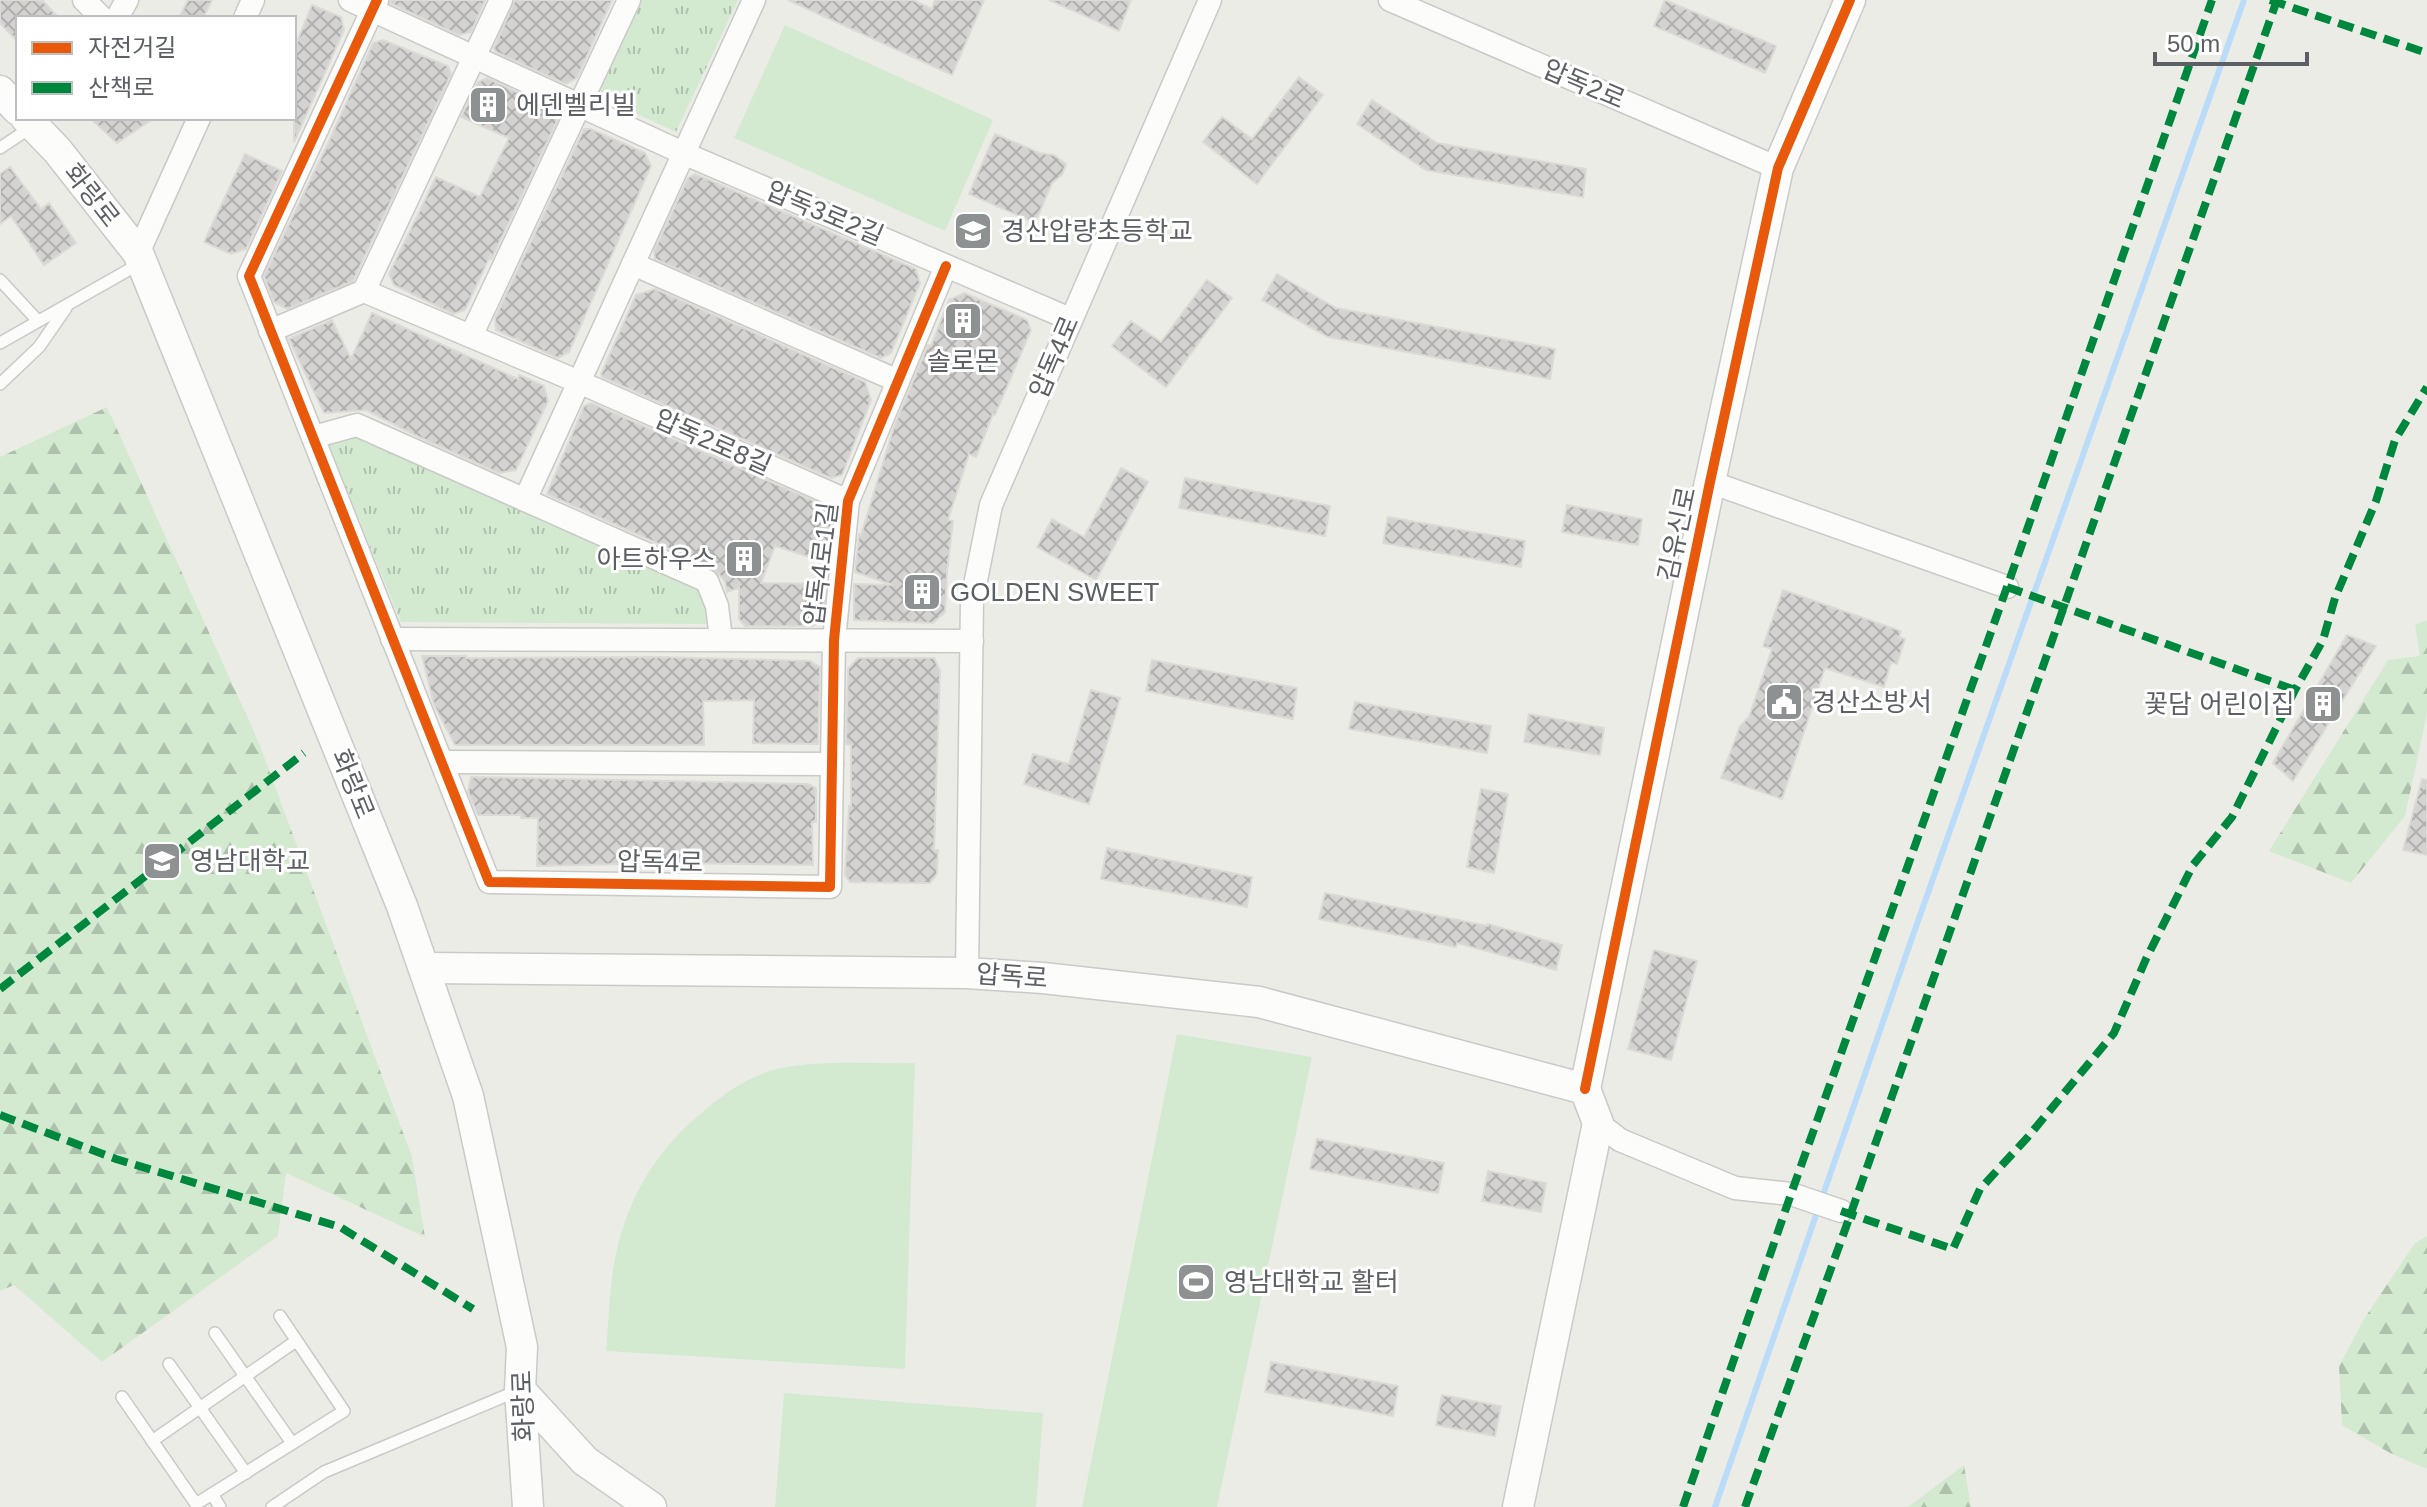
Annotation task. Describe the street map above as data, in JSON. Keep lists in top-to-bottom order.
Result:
{
  "streets": {
    "street": [
      "압독2로",
      "화랑로",
      "압독3로2길",
      "압독4로",
      "압독2로8길",
      "김유신로",
      "압독4로1길",
      "압독로"
    ]
  },
  "crossings": [
    ["압독2로", "김유신로"],
    ["화랑로", "압독로"],
    ["압독3로2길", "압독4로"],
    ["압독3로2길", "압독4로1길"],
    ["압독4로", "압독4로1길"],
    ["압독4로", "압독로"],
    ["압독2로8길", "압독4로1길"],
    ["김유신로", "압독로"]
  ],
  "places": {
    "building": [
      "에덴벨리빌",
      "솔로몬",
      "아트하우스",
      "GOLDEN SWEET",
      "꽃담 어린이집"
    ],
    "school or university": ["경산압량초등학교", "영남대학교"],
    "public building": ["경산소방서"],
    "sports": ["영남대학교 활터"]
  },
  "legend": ["자전거길", "산책로"],
  "scale_bar": "50 m"
}
